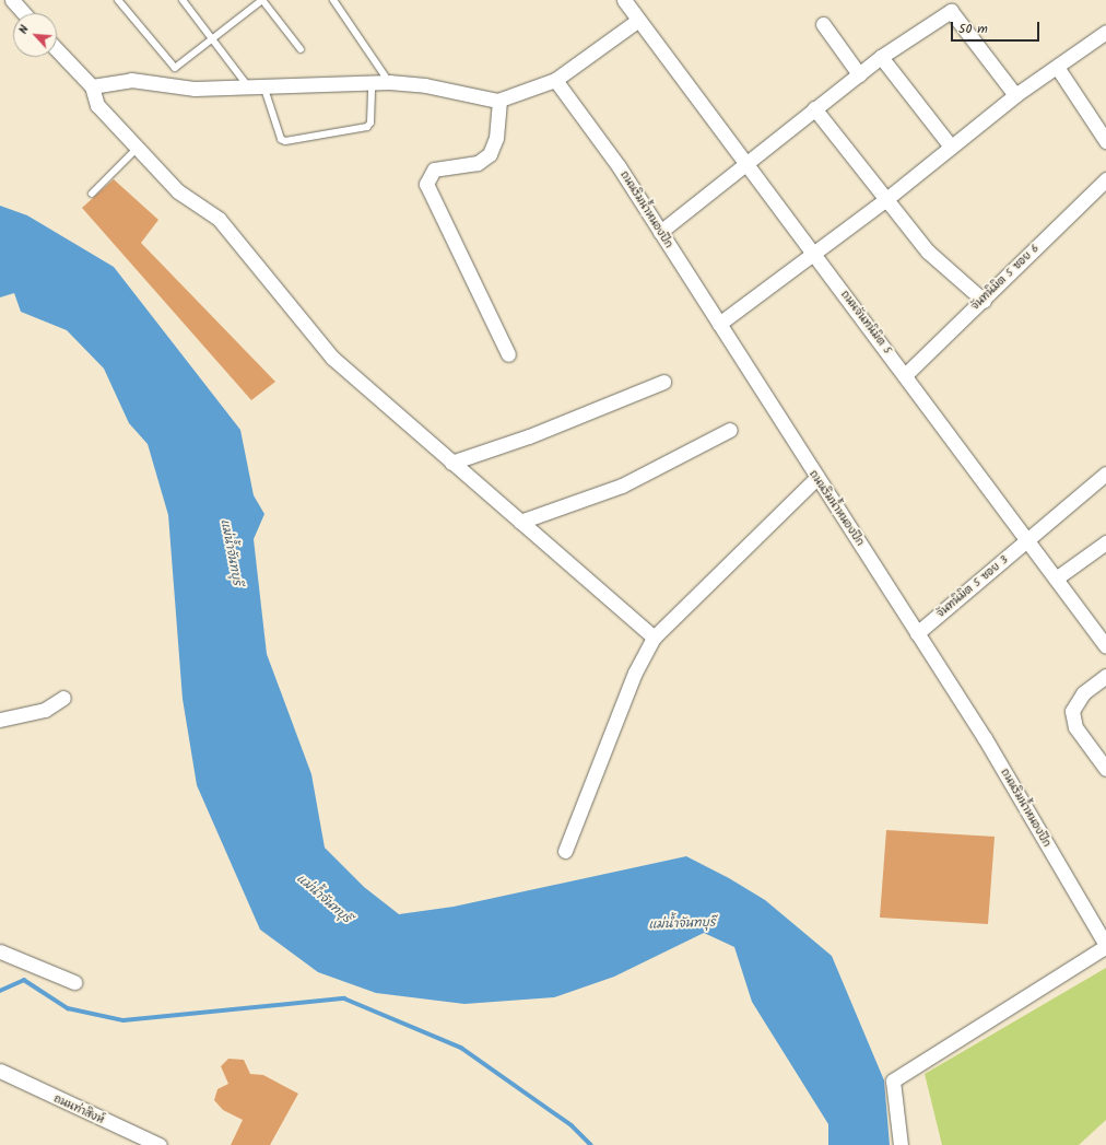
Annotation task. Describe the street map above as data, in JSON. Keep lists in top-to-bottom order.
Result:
{
  "streets": {
    "street": [
      "ถนนริมน้ำหนองปึก",
      "จันทนิมิต 5 ซอย 6",
      "ถนนจันทนิมิต 5",
      "จันทนิมิต 5 ซอย 3",
      "ถนนท่าสิงห์"
    ]
  },
  "crossings": [
    ["ถนนริมน้ำหนองปึก", "จันทนิมิต 5 ซอย 3"],
    ["จันทนิมิต 5 ซอย 6", "ถนนจันทนิมิต 5"],
    ["ถนนจันทนิมิต 5", "จันทนิมิต 5 ซอย 3"]
  ],
  "water": ["แม่น้ำจันทบุรี"],
  "scale_bar": "50 m",
  "north": "top left"
}
